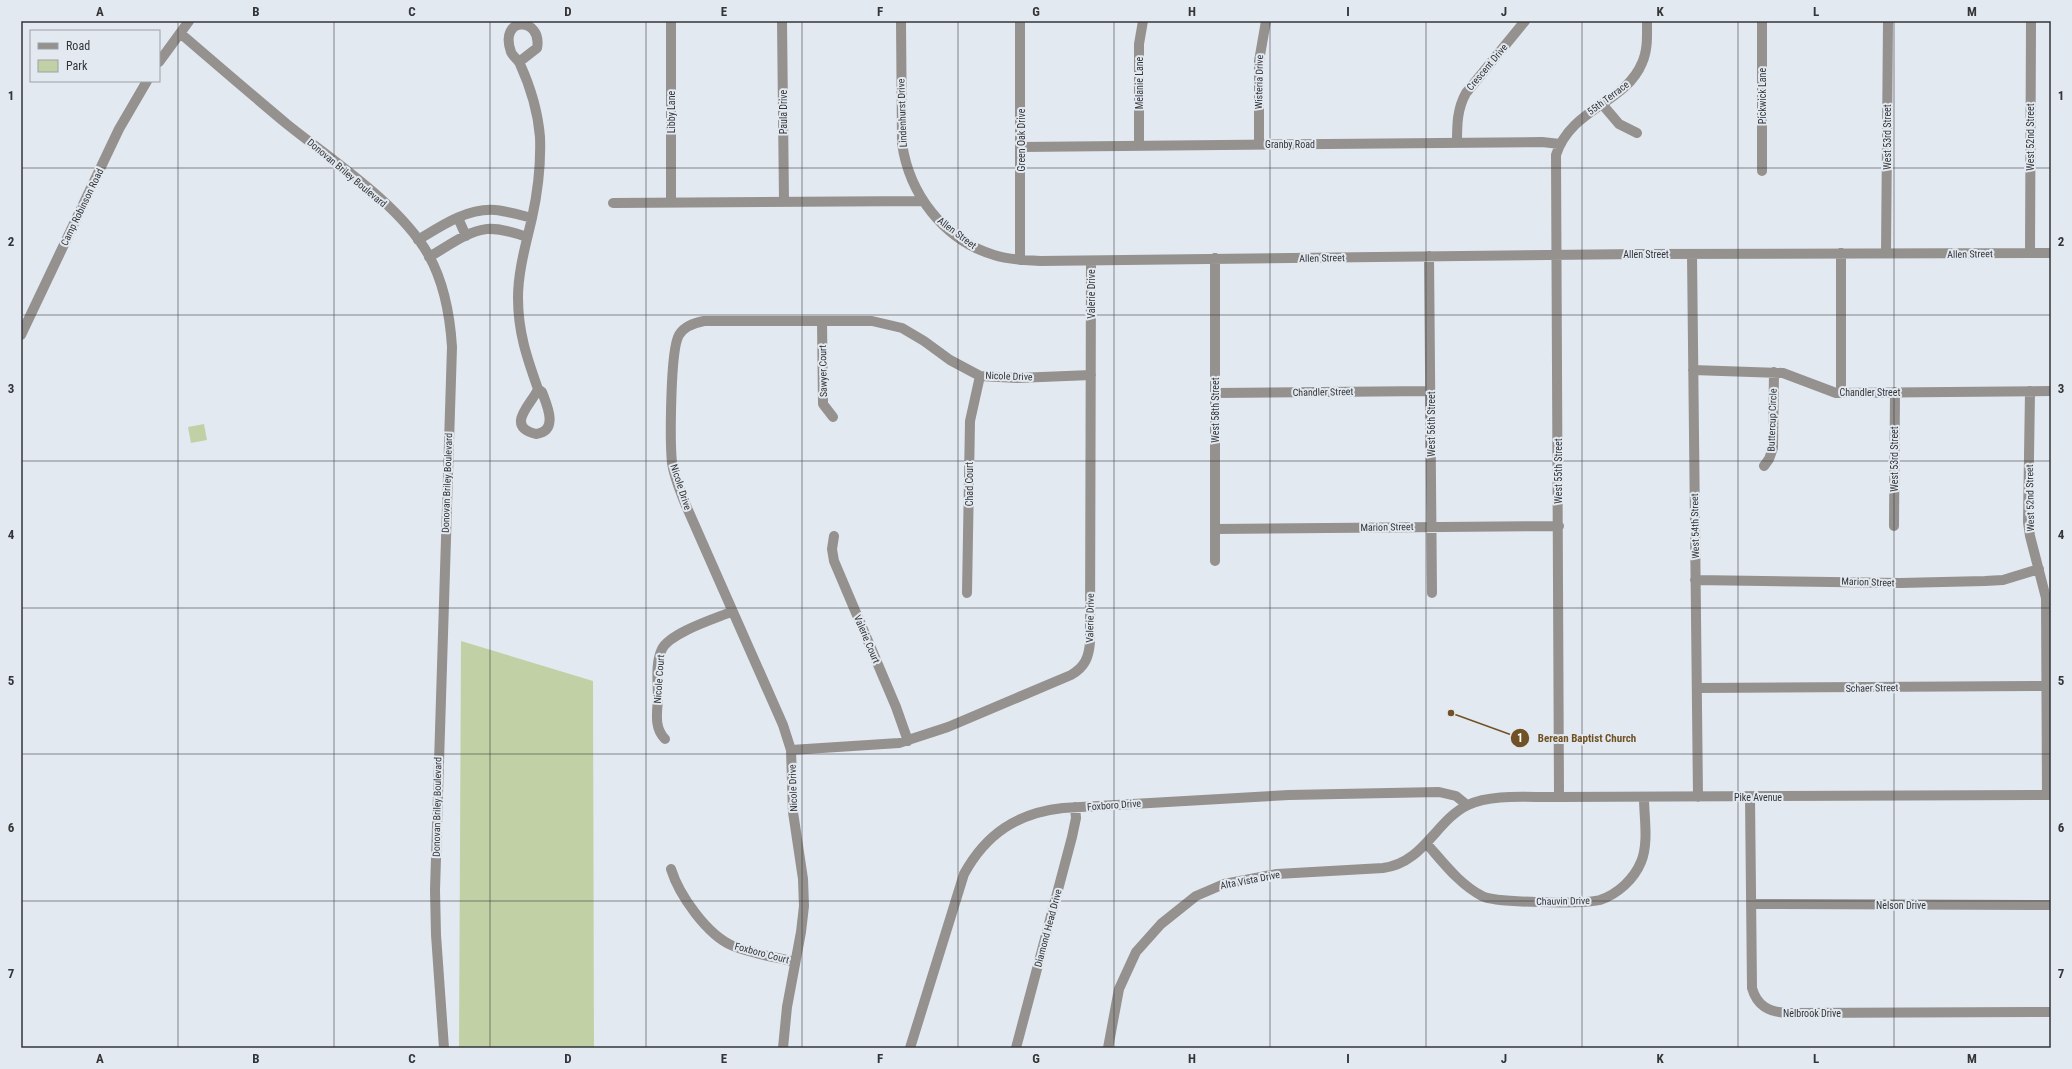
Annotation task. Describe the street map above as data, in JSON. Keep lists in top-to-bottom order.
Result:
{
  "streets": {
    "street": [
      "Crescent Drive",
      "Wisteria Drive",
      "Melanie Lane",
      "Pickwick Lane",
      "55th Terrace",
      "Libby Lane",
      "Paula Drive",
      "Lindenhurst Drive",
      "West 53rd Street",
      "West 52nd Street",
      "Green Oak Drive",
      "Granby Road",
      "Donovan Briley Boulevard",
      "Camp Robinson Road",
      "Allen Street",
      "Valerie Drive",
      "Sawyer Court",
      "Nicole Drive",
      "Chandler Street",
      "West 58th Street",
      "Buttercup Circle",
      "West 56th Street",
      "West 55th Street",
      "Chad Court",
      "West 54th Street",
      "Marion Street",
      "Valerie Court",
      "Nicole Court",
      "Schaer Street",
      "Pike Avenue",
      "Foxboro Drive",
      "Alta Vista Drive",
      "Chauvin Drive",
      "Nelson Drive",
      "Diamond Head Drive",
      "Foxboro Court",
      "Nelbrook Drive"
    ]
  },
  "crossings": [
    ["Crescent Drive", "Granby Road"],
    ["Wisteria Drive", "Granby Road"],
    ["Melanie Lane", "Granby Road"],
    ["55th Terrace", "Granby Road"],
    ["55th Terrace", "West 55th Street"],
    ["Lindenhurst Drive", "Allen Street"],
    ["West 53rd Street", "Allen Street"],
    ["West 53rd Street", "Chandler Street"],
    ["West 52nd Street", "Allen Street"],
    ["West 52nd Street", "Chandler Street"],
    ["West 52nd Street", "Marion Street"],
    ["West 52nd Street", "Schaer Street"],
    ["West 52nd Street", "Pike Avenue"],
    ["Green Oak Drive", "Granby Road"],
    ["Green Oak Drive", "Allen Street"],
    ["Granby Road", "West 55th Street"],
    ["Allen Street", "Valerie Drive"],
    ["Allen Street", "West 58th Street"],
    ["Allen Street", "West 56th Street"],
    ["Allen Street", "West 55th Street"],
    ["Allen Street", "West 54th Street"],
    ["Valerie Drive", "Nicole Drive"],
    ["Valerie Drive", "Valerie Court"],
    ["Sawyer Court", "Nicole Drive"],
    ["Nicole Drive", "Chad Court"],
    ["Nicole Drive", "Nicole Court"],
    ["Nicole Drive", "Foxboro Court"],
    ["Chandler Street", "West 58th Street"],
    ["Chandler Street", "Buttercup Circle"],
    ["Chandler Street", "West 56th Street"],
    ["Chandler Street", "West 54th Street"],
    ["West 58th Street", "Marion Street"],
    ["West 56th Street", "Marion Street"],
    ["West 55th Street", "Marion Street"],
    ["West 55th Street", "Pike Avenue"],
    ["West 54th Street", "Marion Street"],
    ["West 54th Street", "Schaer Street"],
    ["West 54th Street", "Pike Avenue"],
    ["Pike Avenue", "Foxboro Drive"],
    ["Pike Avenue", "Alta Vista Drive"],
    ["Pike Avenue", "Chauvin Drive"],
    ["Pike Avenue", "Nelbrook Drive"],
    ["Foxboro Drive", "Alta Vista Drive"],
    ["Foxboro Drive", "Diamond Head Drive"],
    ["Alta Vista Drive", "Chauvin Drive"],
    ["Nelson Drive", "Nelbrook Drive"]
  ],
  "places": ["Berean Baptist Church"],
  "legend": ["Road", "Park"],
  "grid": {
    "columns": [
      "A",
      "B",
      "C",
      "D",
      "E",
      "F",
      "G",
      "H",
      "I",
      "J",
      "K",
      "L",
      "M"
    ],
    "rows": [
      "1",
      "2",
      "3",
      "4",
      "5",
      "6",
      "7"
    ]
  }
}
